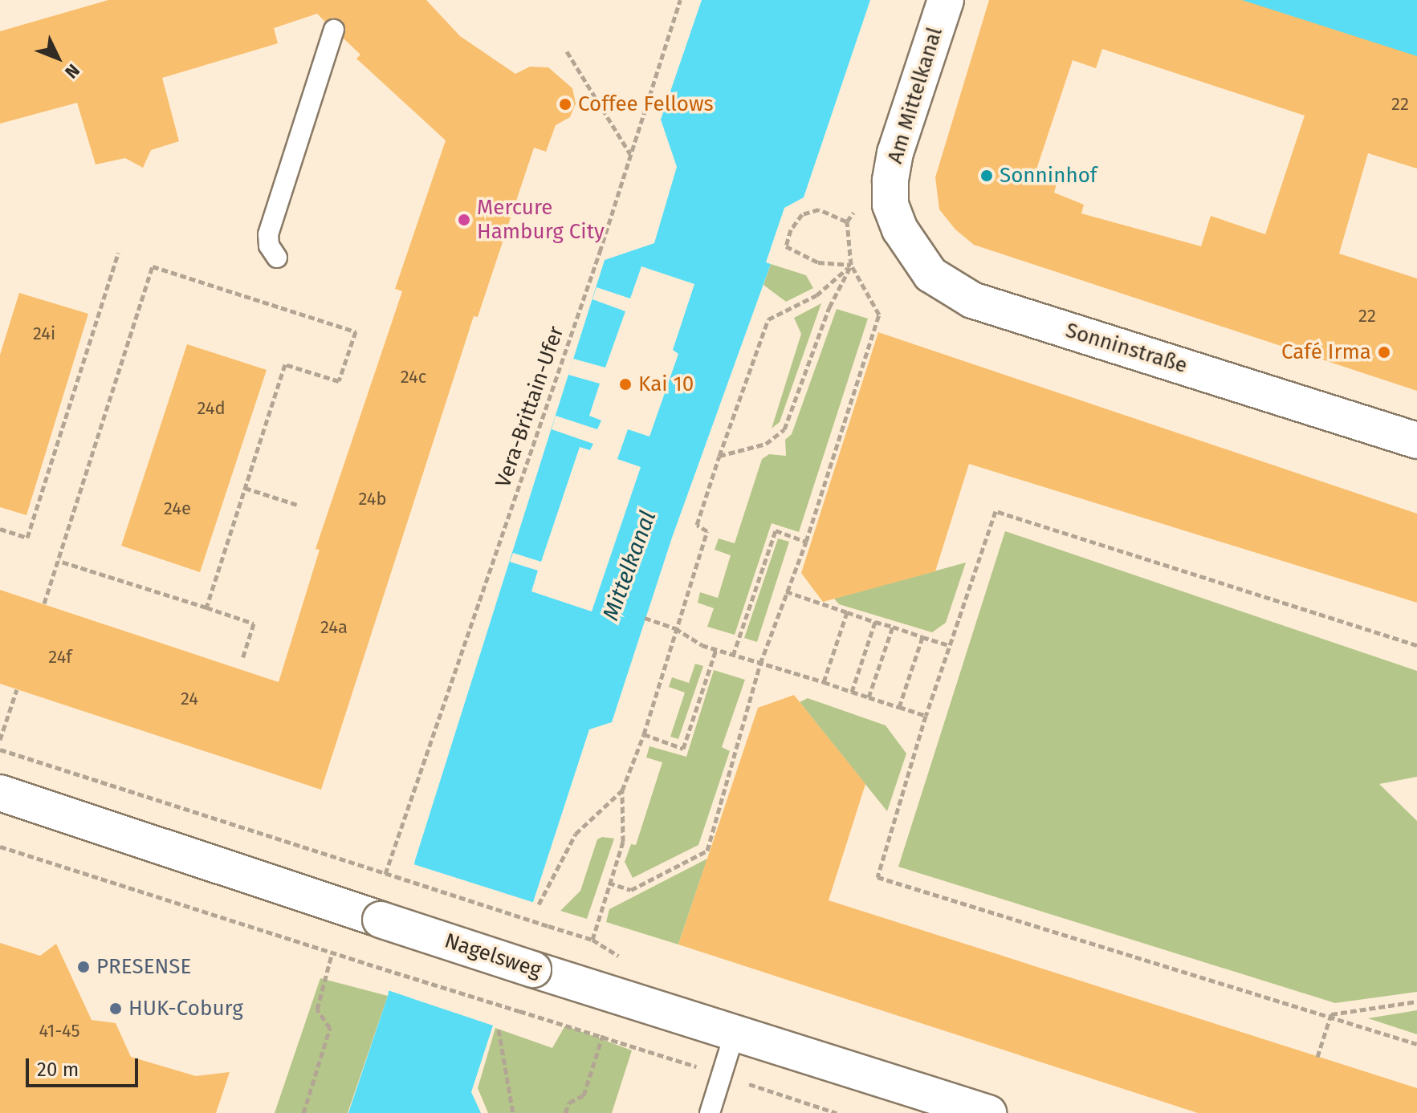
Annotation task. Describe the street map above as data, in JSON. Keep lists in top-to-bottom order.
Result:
{
  "streets": {
    "street": ["Am Mittelkanal", "Sonninstraße", "Nagelsweg"],
    "path": ["Vera-Brittain-Ufer"]
  },
  "crossings": [
    ["Am Mittelkanal", "Sonninstraße"]
  ],
  "water": ["Mittelkanal"],
  "places": [
    "Coffee Fellows",
    "Sonninhof",
    "Mercure Hamburg City",
    "Café Irma",
    "Kai 10",
    "PRESENSE",
    "HUK-Coburg"
  ],
  "house_numbers": [
    "22",
    "22",
    "24i",
    "24c",
    "24d",
    "24b",
    "24e",
    "24a",
    "24f",
    "24",
    "41-45"
  ],
  "scale_bar": "20 m",
  "north": "bottom right"
}
